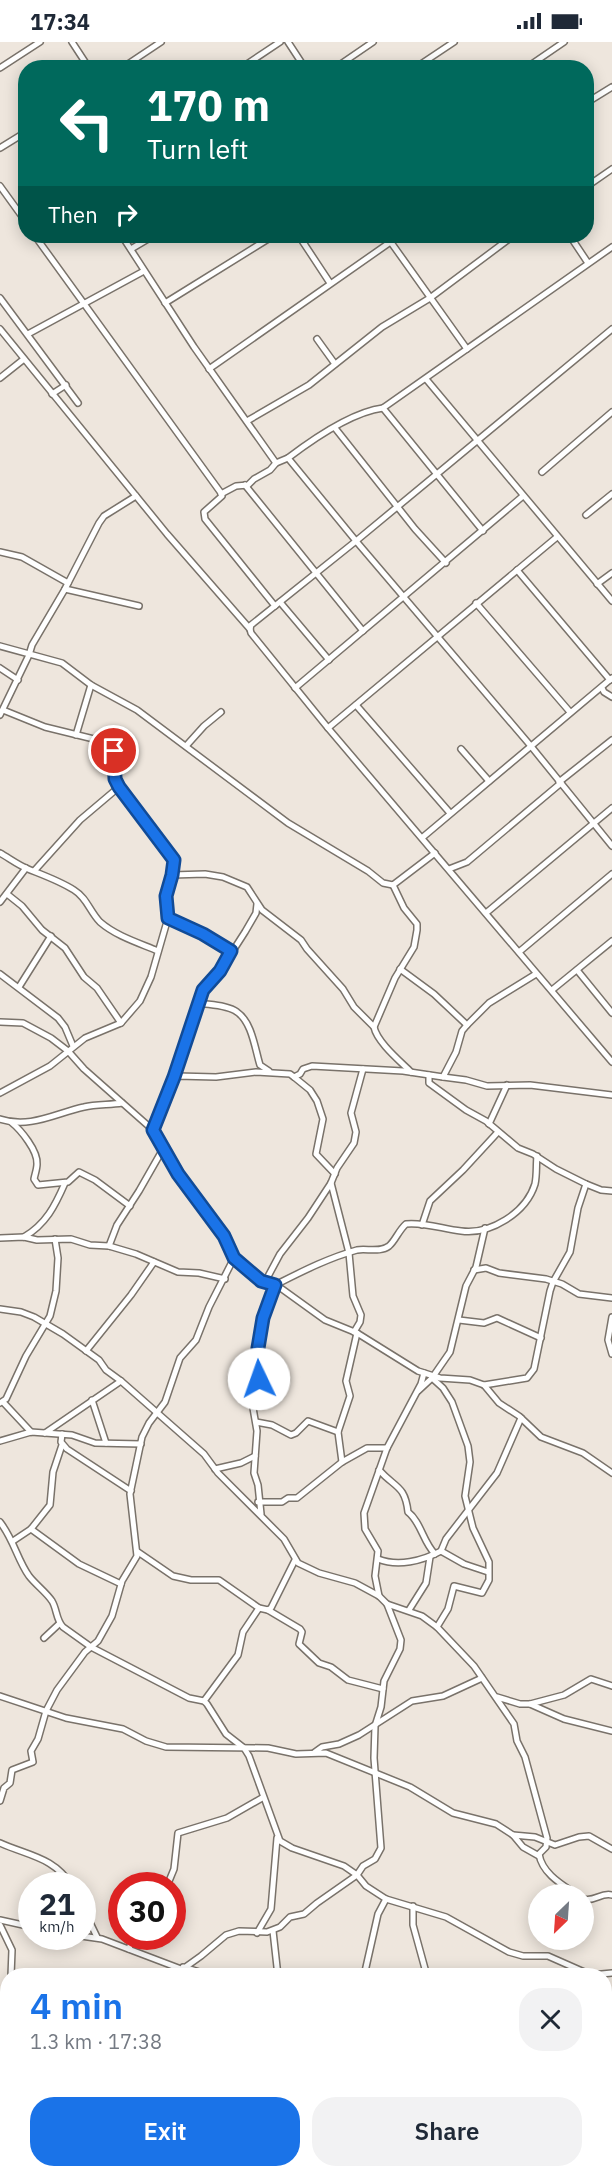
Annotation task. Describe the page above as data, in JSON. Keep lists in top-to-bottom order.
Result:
{
  "north": "bottom left",
  "page": {
    "status": "17:34",
    "turn": ["170 m", "Turn left"],
    "then": "Then",
    "speed": "21 km/h",
    "limit": "30",
    "heading": ["4 min", "1.3 km · 17:38"],
    "buttons": ["Exit", "Share"]
  }
}
